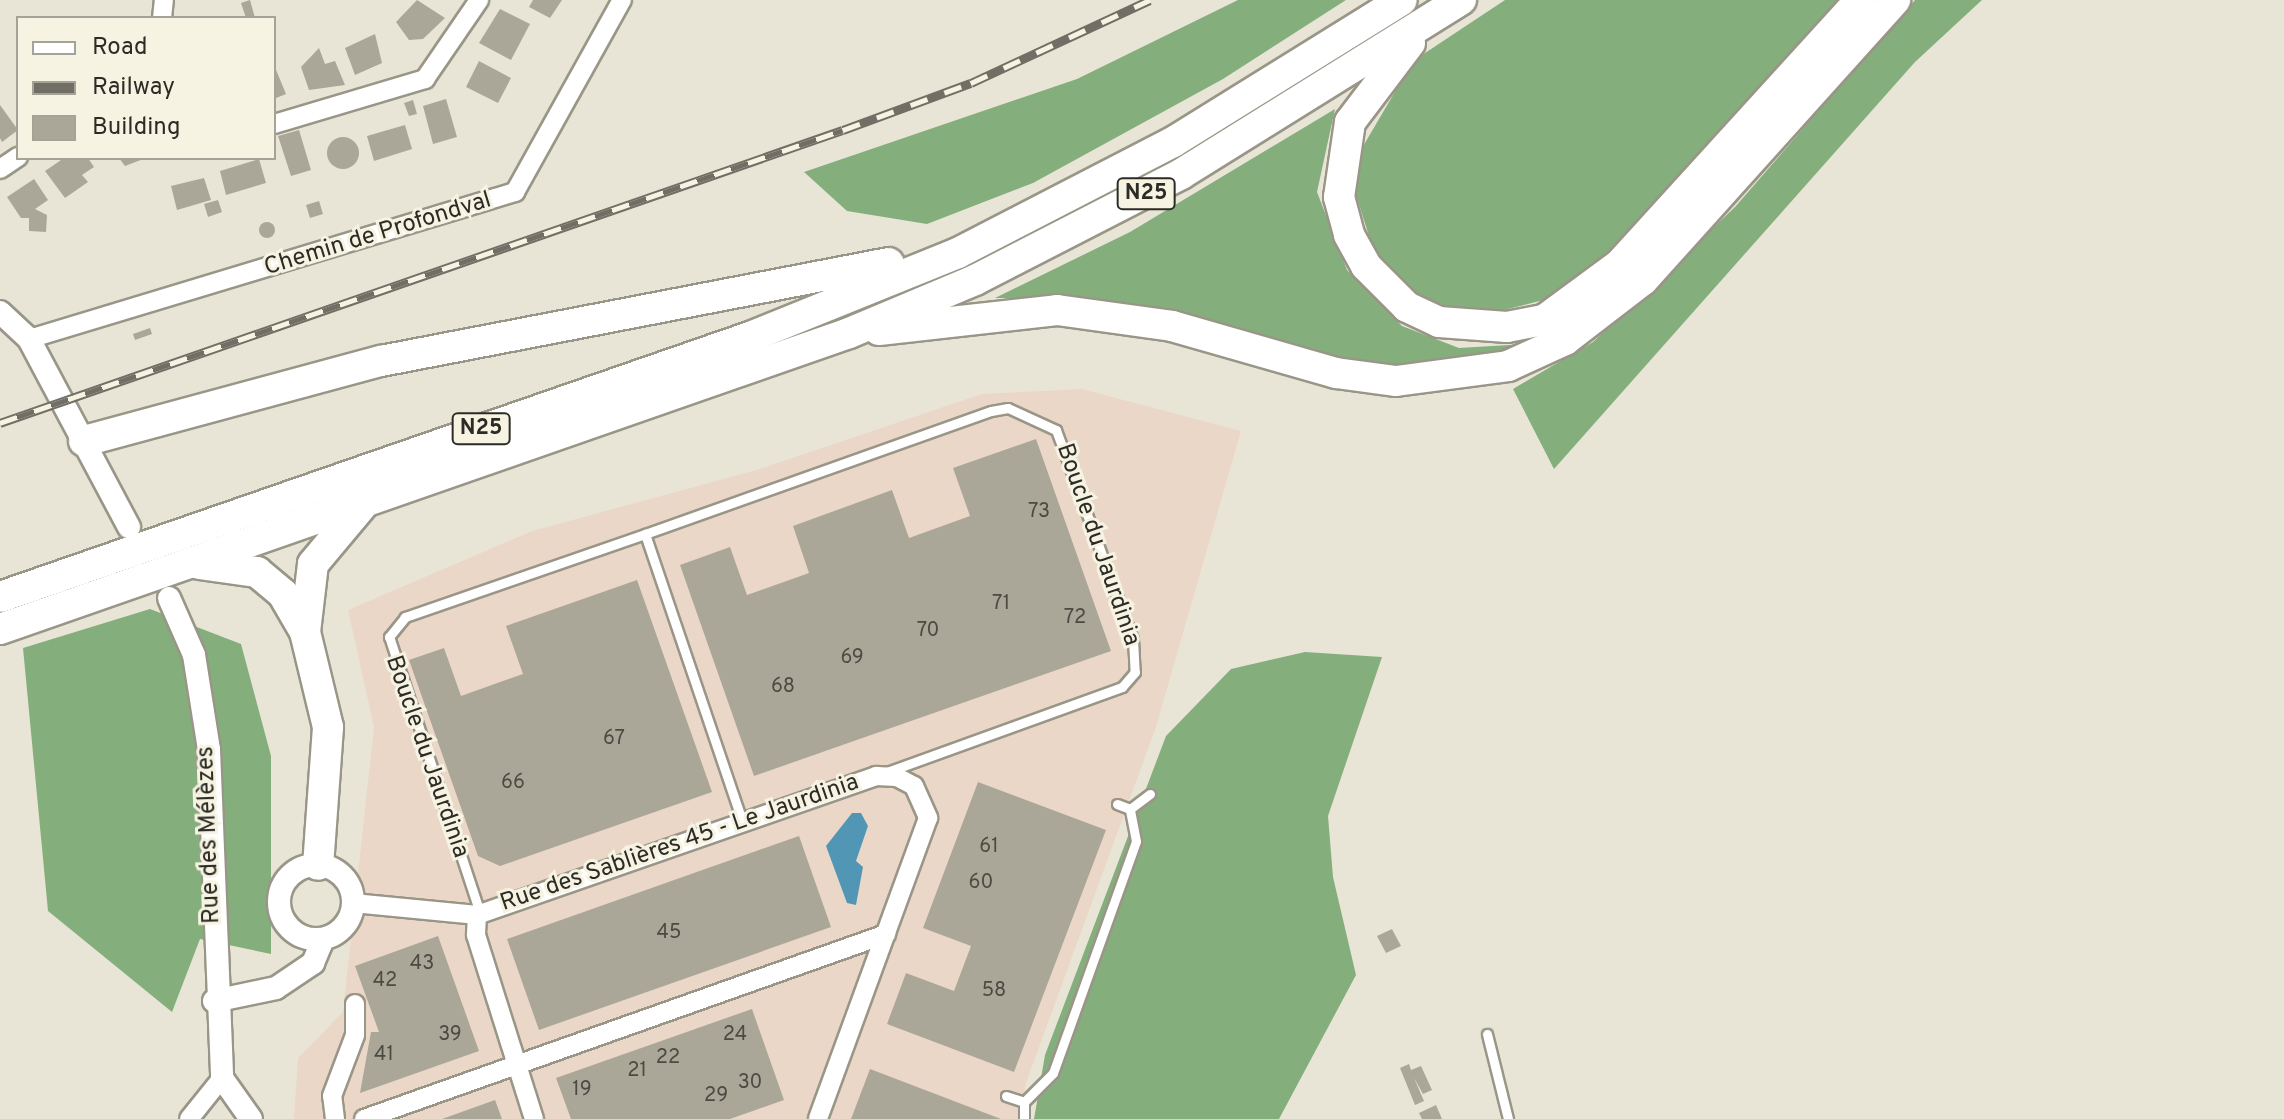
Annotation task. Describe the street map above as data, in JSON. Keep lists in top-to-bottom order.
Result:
{
  "streets": {
    "highway": ["N25"],
    "street": ["Chemin de Profondval", "Rue des Mélèzes", "Rue des Sablières 45 - Le Jaurdinia"],
    "lane": ["Boucle du Jaurdinia"]
  },
  "crossings": [
    ["Boucle du Jaurdinia", "Rue des Sablières 45 - Le Jaurdinia"]
  ],
  "house_numbers": [
    "73",
    "71",
    "72",
    "70",
    "69",
    "68",
    "67",
    "66",
    "61",
    "60",
    "45",
    "43",
    "42",
    "58",
    "39",
    "24",
    "41",
    "22",
    "21",
    "30",
    "19",
    "29"
  ],
  "legend": ["Road", "Railway", "Building"]
}
